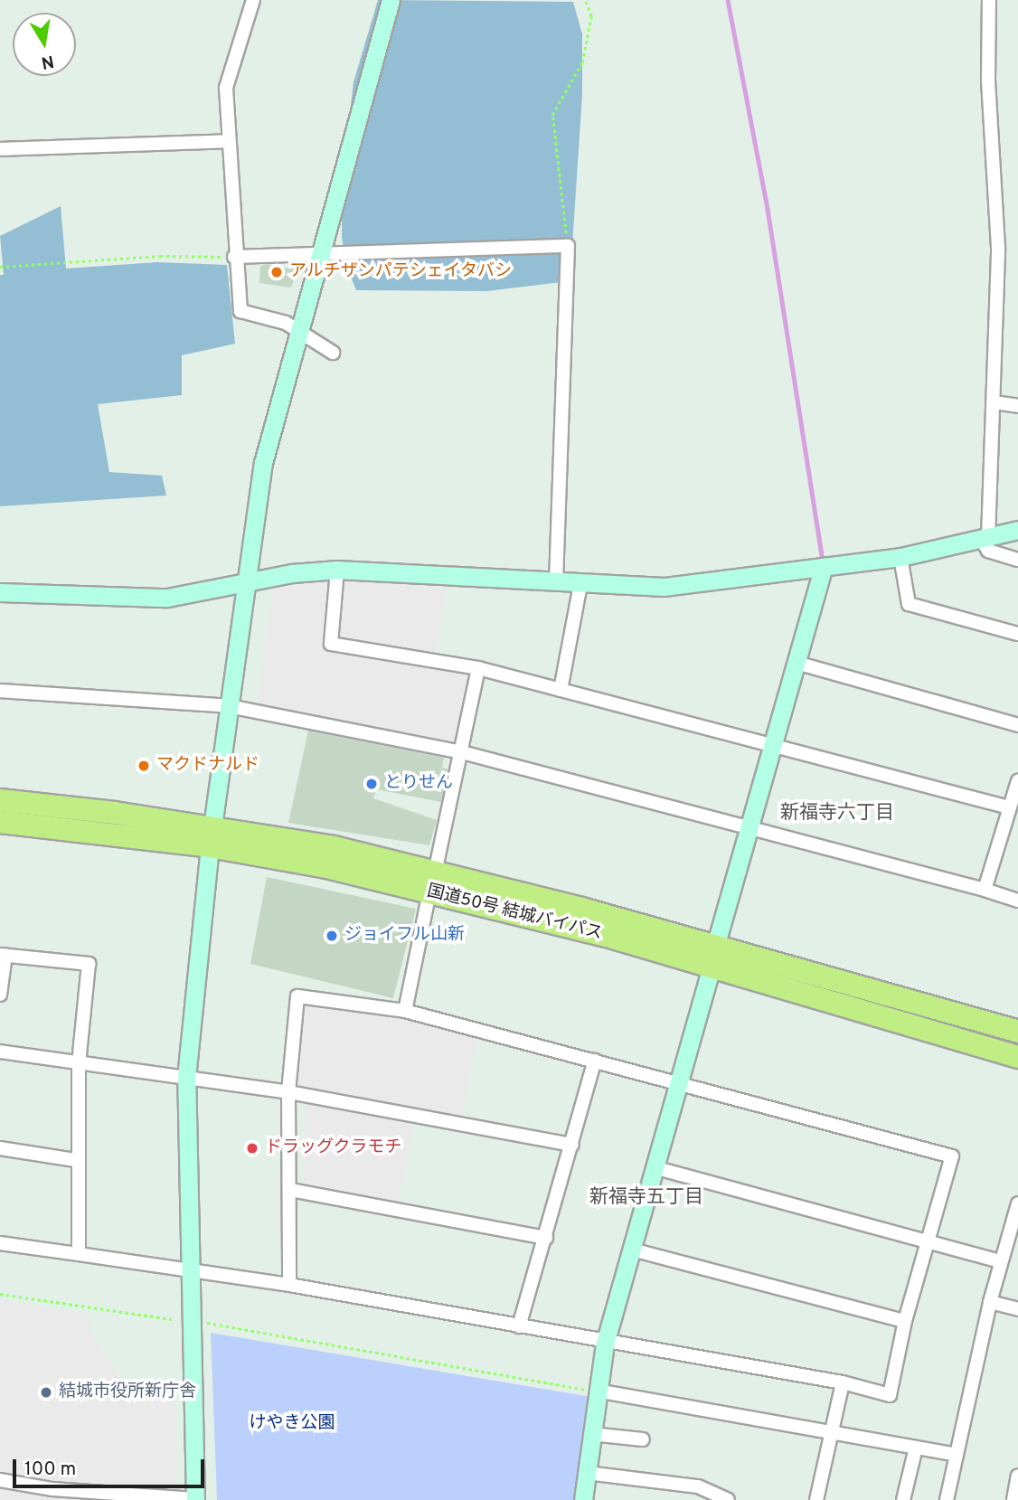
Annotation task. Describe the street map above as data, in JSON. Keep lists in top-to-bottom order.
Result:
{
  "streets": {
    "highway": ["国道50号 結城バイパス"]
  },
  "districts": ["新福寺六丁目", "新福寺五丁目"],
  "parks": ["けやき公園"],
  "places": [
    "アルチザンパテシェイタバシ",
    "マクドナルド",
    "とりせん",
    "ジョイフル山新",
    "ドラッグクラモチ",
    "結城市役所新庁舎"
  ],
  "scale_bar": "100 m",
  "north": "bottom"
}
